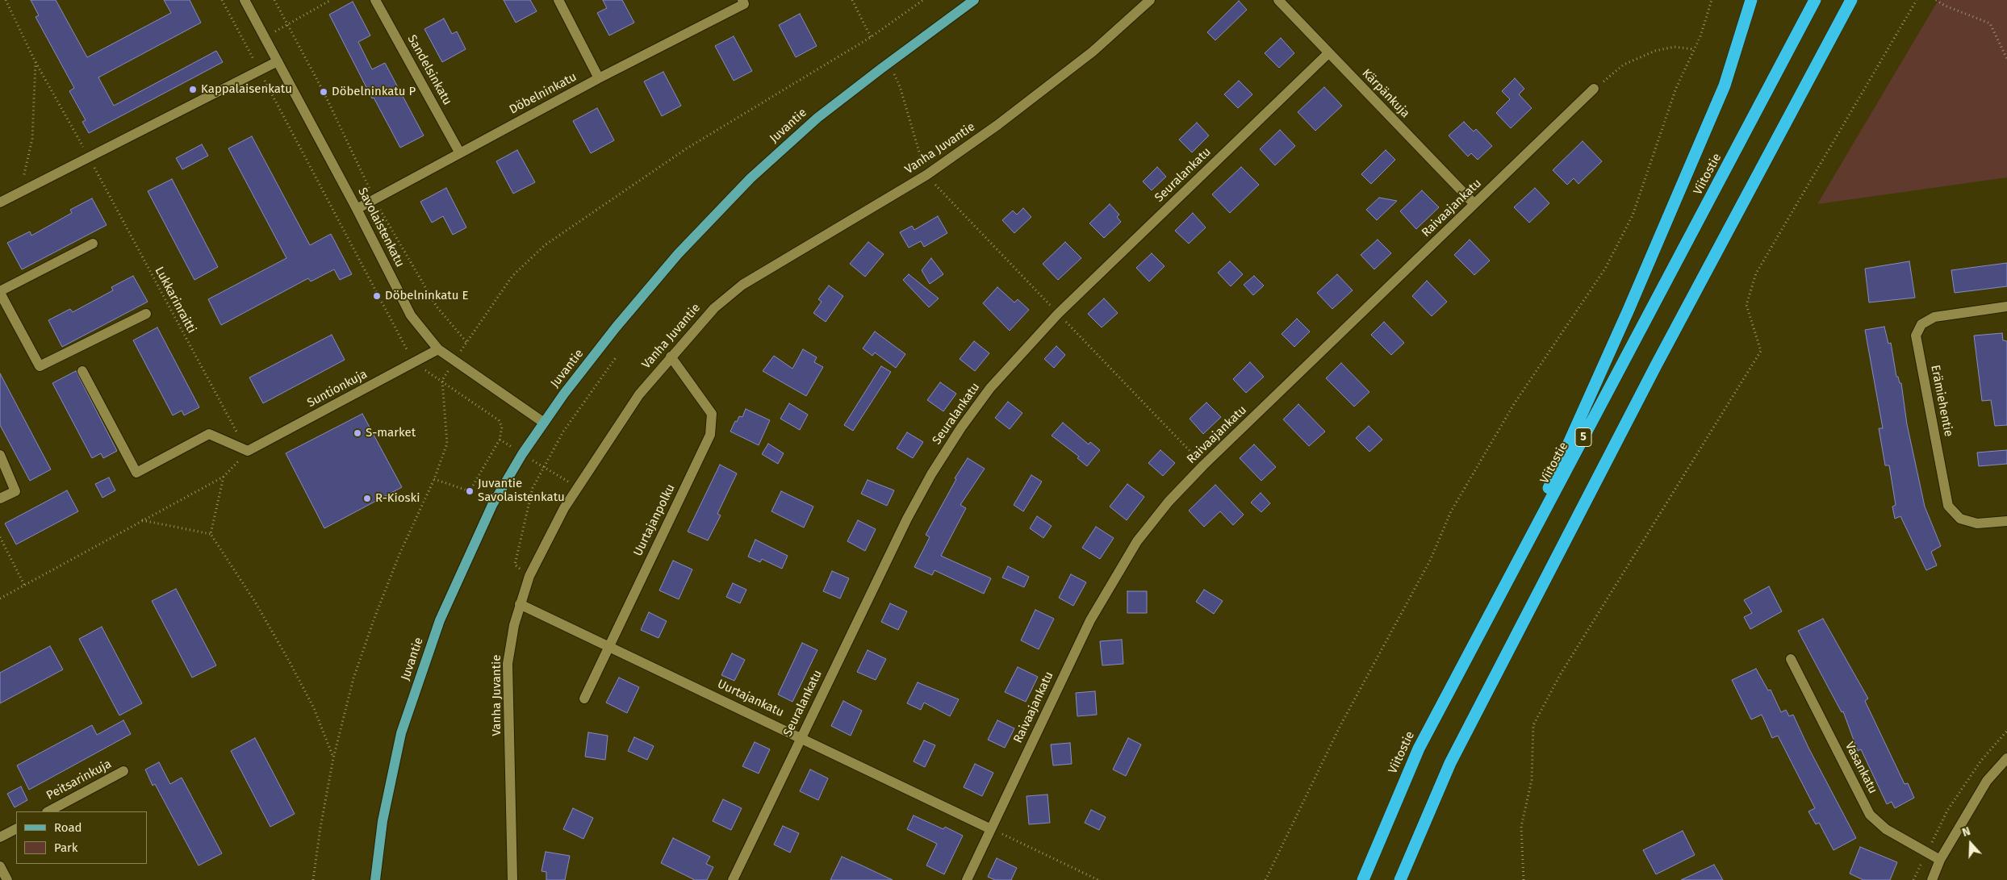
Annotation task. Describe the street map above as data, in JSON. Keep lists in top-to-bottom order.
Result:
{
  "streets": {
    "highway": ["Viitostie", "5"],
    "main road": ["Juvantie"],
    "street": [
      "Sandelsinkatu",
      "Döbelninkatu",
      "Kärpänkuja",
      "Vanha Juvantie",
      "Seuralankatu",
      "Raivaajankatu",
      "Savolaistenkatu",
      "Suntionkuja",
      "Erämiehentie",
      "Uurtajanpolku",
      "Uurtajankatu",
      "Vasankatu",
      "Peitsarinkuja"
    ],
    "path": ["Lukkarinraitti"]
  },
  "crossings": [
    ["Sandelsinkatu", "Döbelninkatu"],
    ["Döbelninkatu", "Savolaistenkatu"],
    ["Kärpänkuja", "Seuralankatu"],
    ["Kärpänkuja", "Raivaajankatu"],
    ["Juvantie", "Savolaistenkatu"],
    ["Vanha Juvantie", "Uurtajanpolku"],
    ["Vanha Juvantie", "Uurtajankatu"],
    ["Seuralankatu", "Uurtajankatu"],
    ["Raivaajankatu", "Uurtajankatu"],
    ["Savolaistenkatu", "Suntionkuja"],
    ["Lukkarinraitti", "Suntionkuja"],
    ["Uurtajanpolku", "Uurtajankatu"]
  ],
  "places": [
    "Kappalaisenkatu",
    "Döbelninkatu P",
    "Döbelninkatu E",
    "S-market",
    "Juvantie Savolaistenkatu",
    "R-Kioski"
  ],
  "legend": ["Road", "Park"],
  "north": "top"
}
